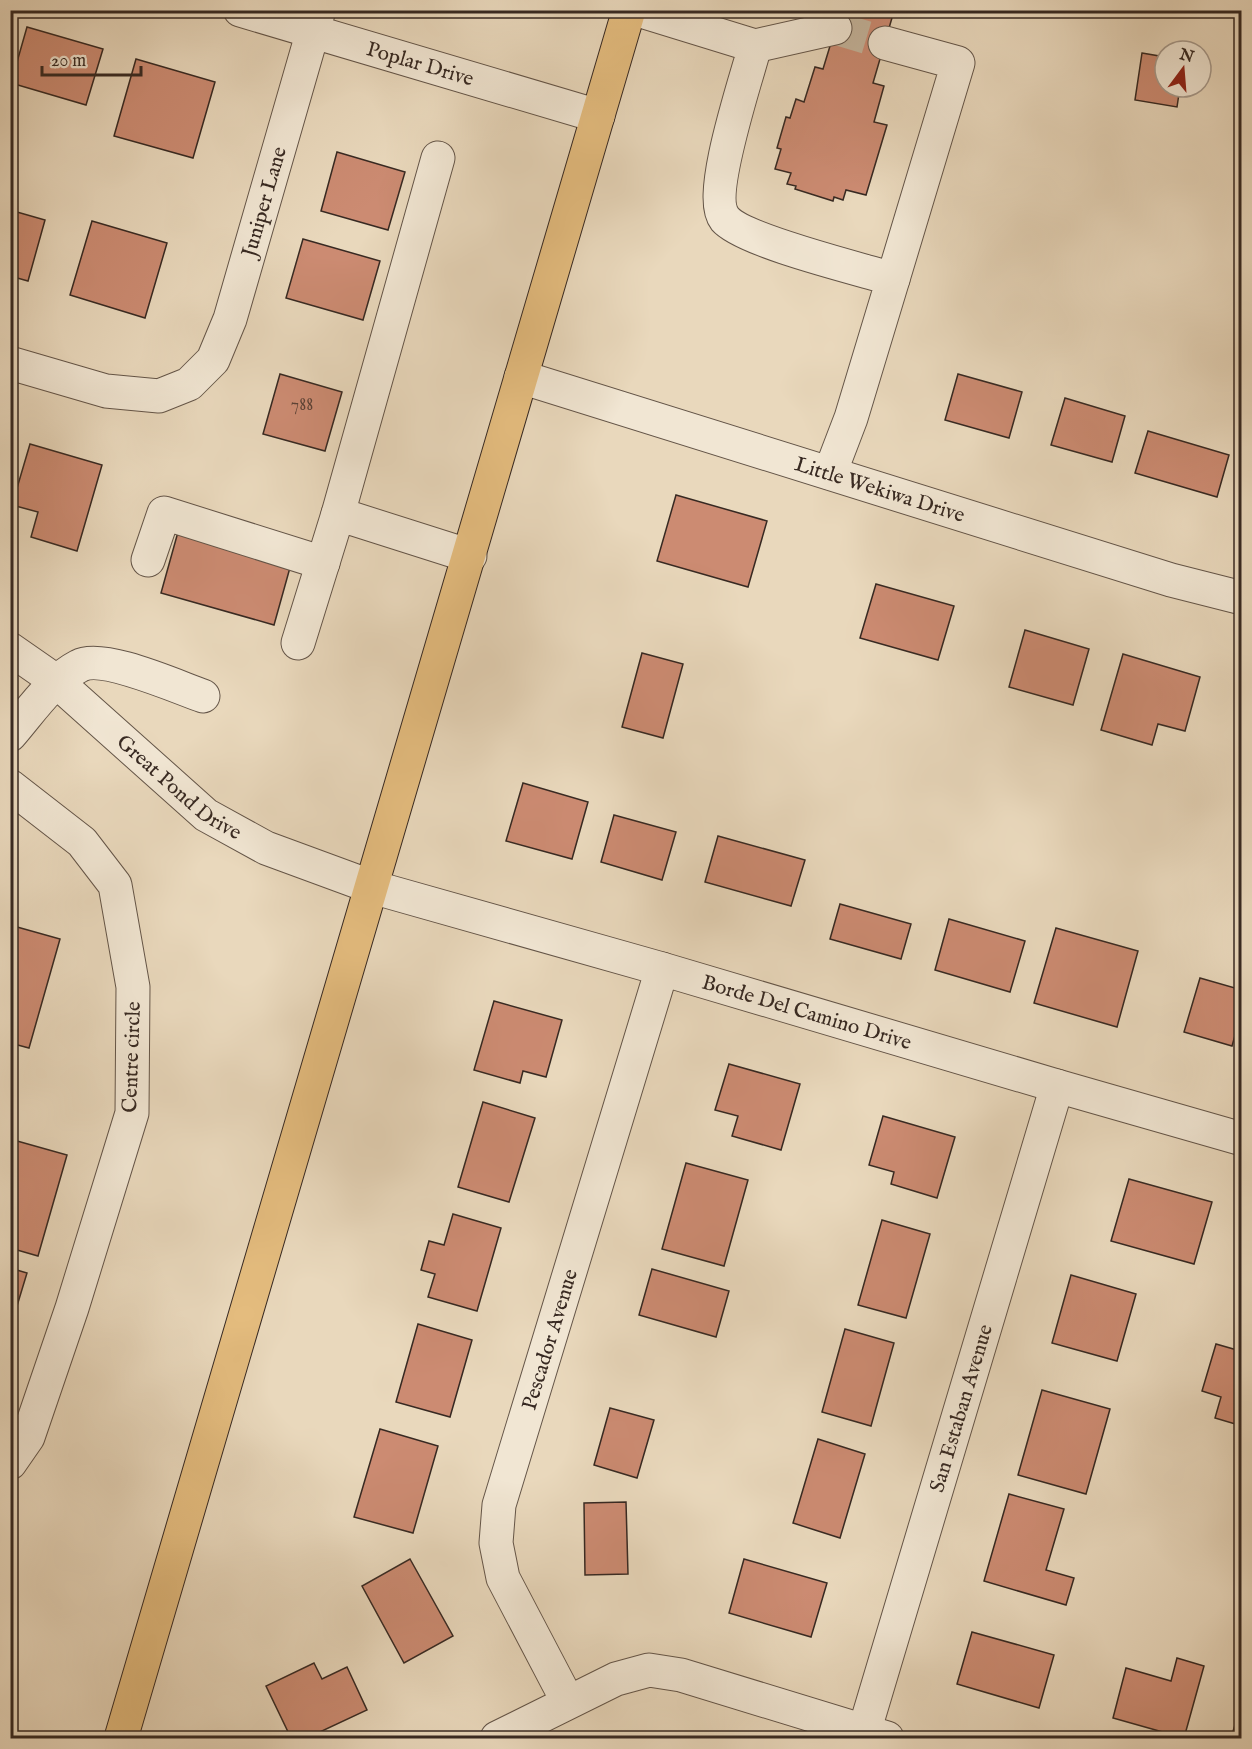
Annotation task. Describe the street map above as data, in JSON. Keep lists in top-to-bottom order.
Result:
{
  "streets": {
    "street": [
      "Poplar Drive",
      "Juniper Lane",
      "Little Wekiwa Drive",
      "Great Pond Drive",
      "Borde Del Camino Drive",
      "Centre circle",
      "Pescador Avenue",
      "San Estaban Avenue"
    ]
  },
  "crossings": [
    ["Poplar Drive", "Juniper Lane"],
    ["Great Pond Drive", "Borde Del Camino Drive"],
    ["Borde Del Camino Drive", "Pescador Avenue"],
    ["Borde Del Camino Drive", "San Estaban Avenue"]
  ],
  "house_numbers": ["788"],
  "scale_bar": "20 m",
  "north": "top"
}
